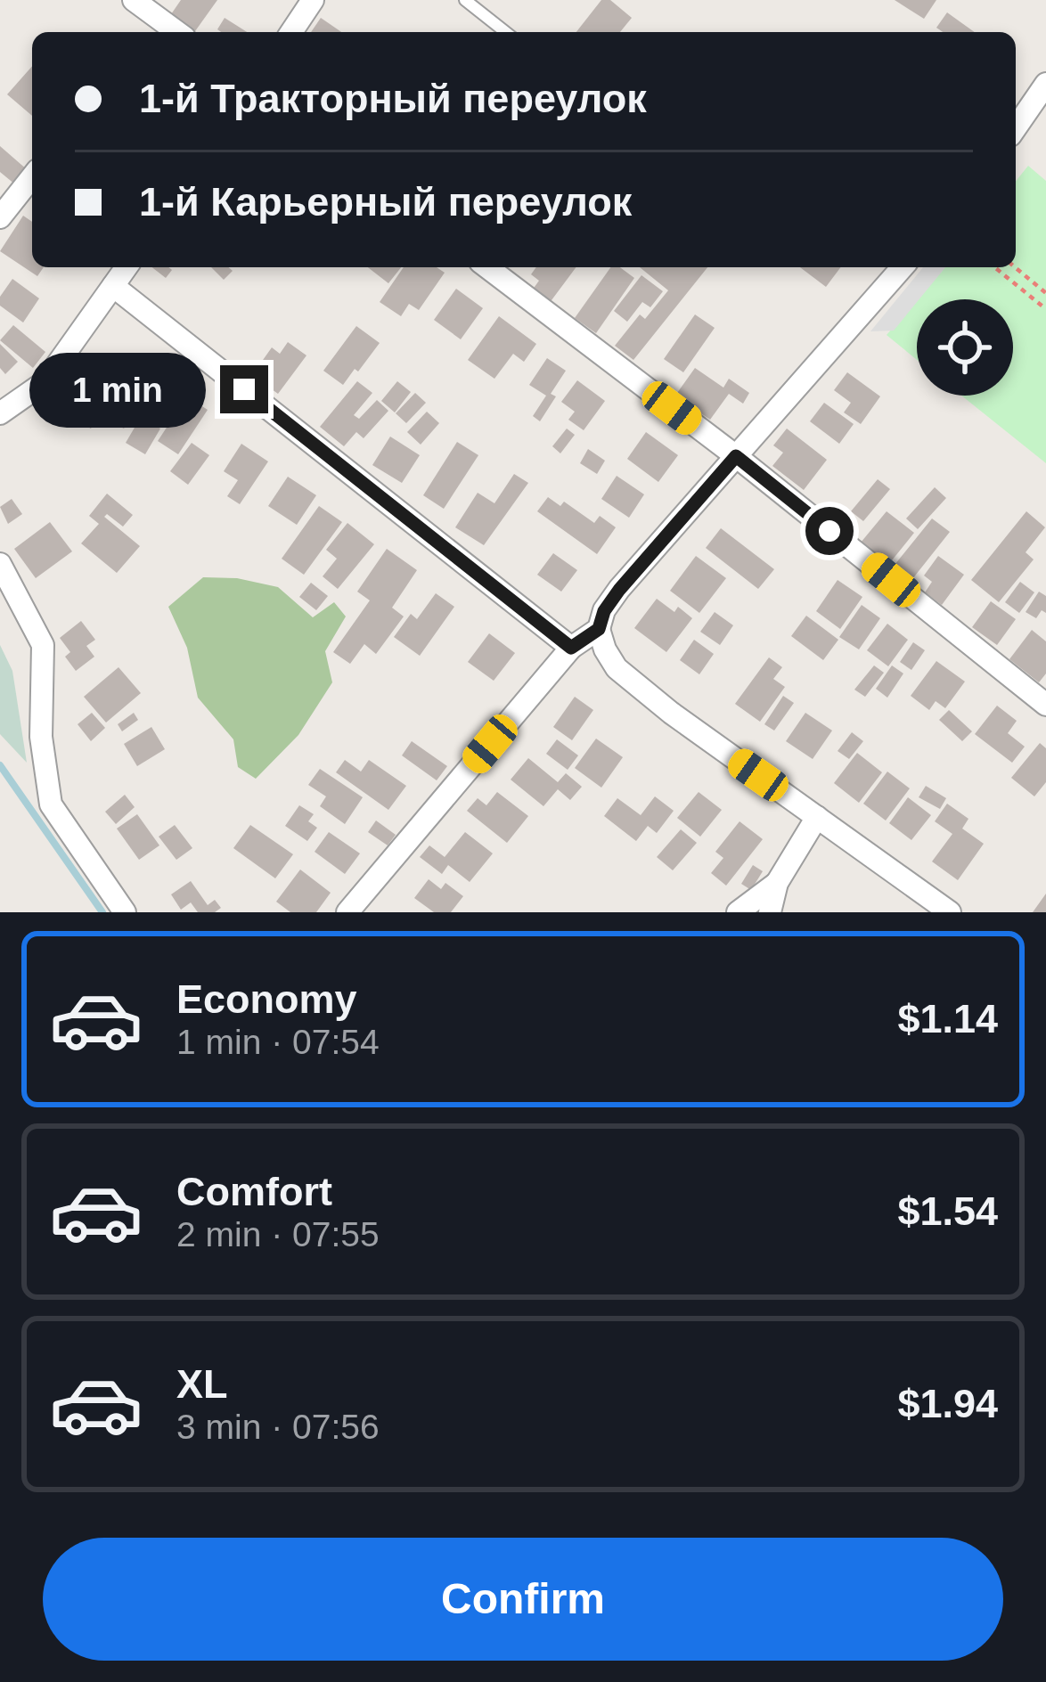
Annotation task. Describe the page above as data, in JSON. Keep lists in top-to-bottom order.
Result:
{
  "page": {
    "banner": ["1-й Тракторный переулок", "1-й Карьерный переулок"],
    "bubble": "1 min",
    "list": [
      {
        "name": "Economy",
        "note": "1 min · 07:54",
        "value": "$1.14"
      },
      {
        "name": "Comfort",
        "note": "2 min · 07:55",
        "value": "$1.54"
      },
      {
        "name": "XL",
        "note": "3 min · 07:56",
        "value": "$1.94"
      }
    ],
    "buttons": "Confirm"
  }
}
